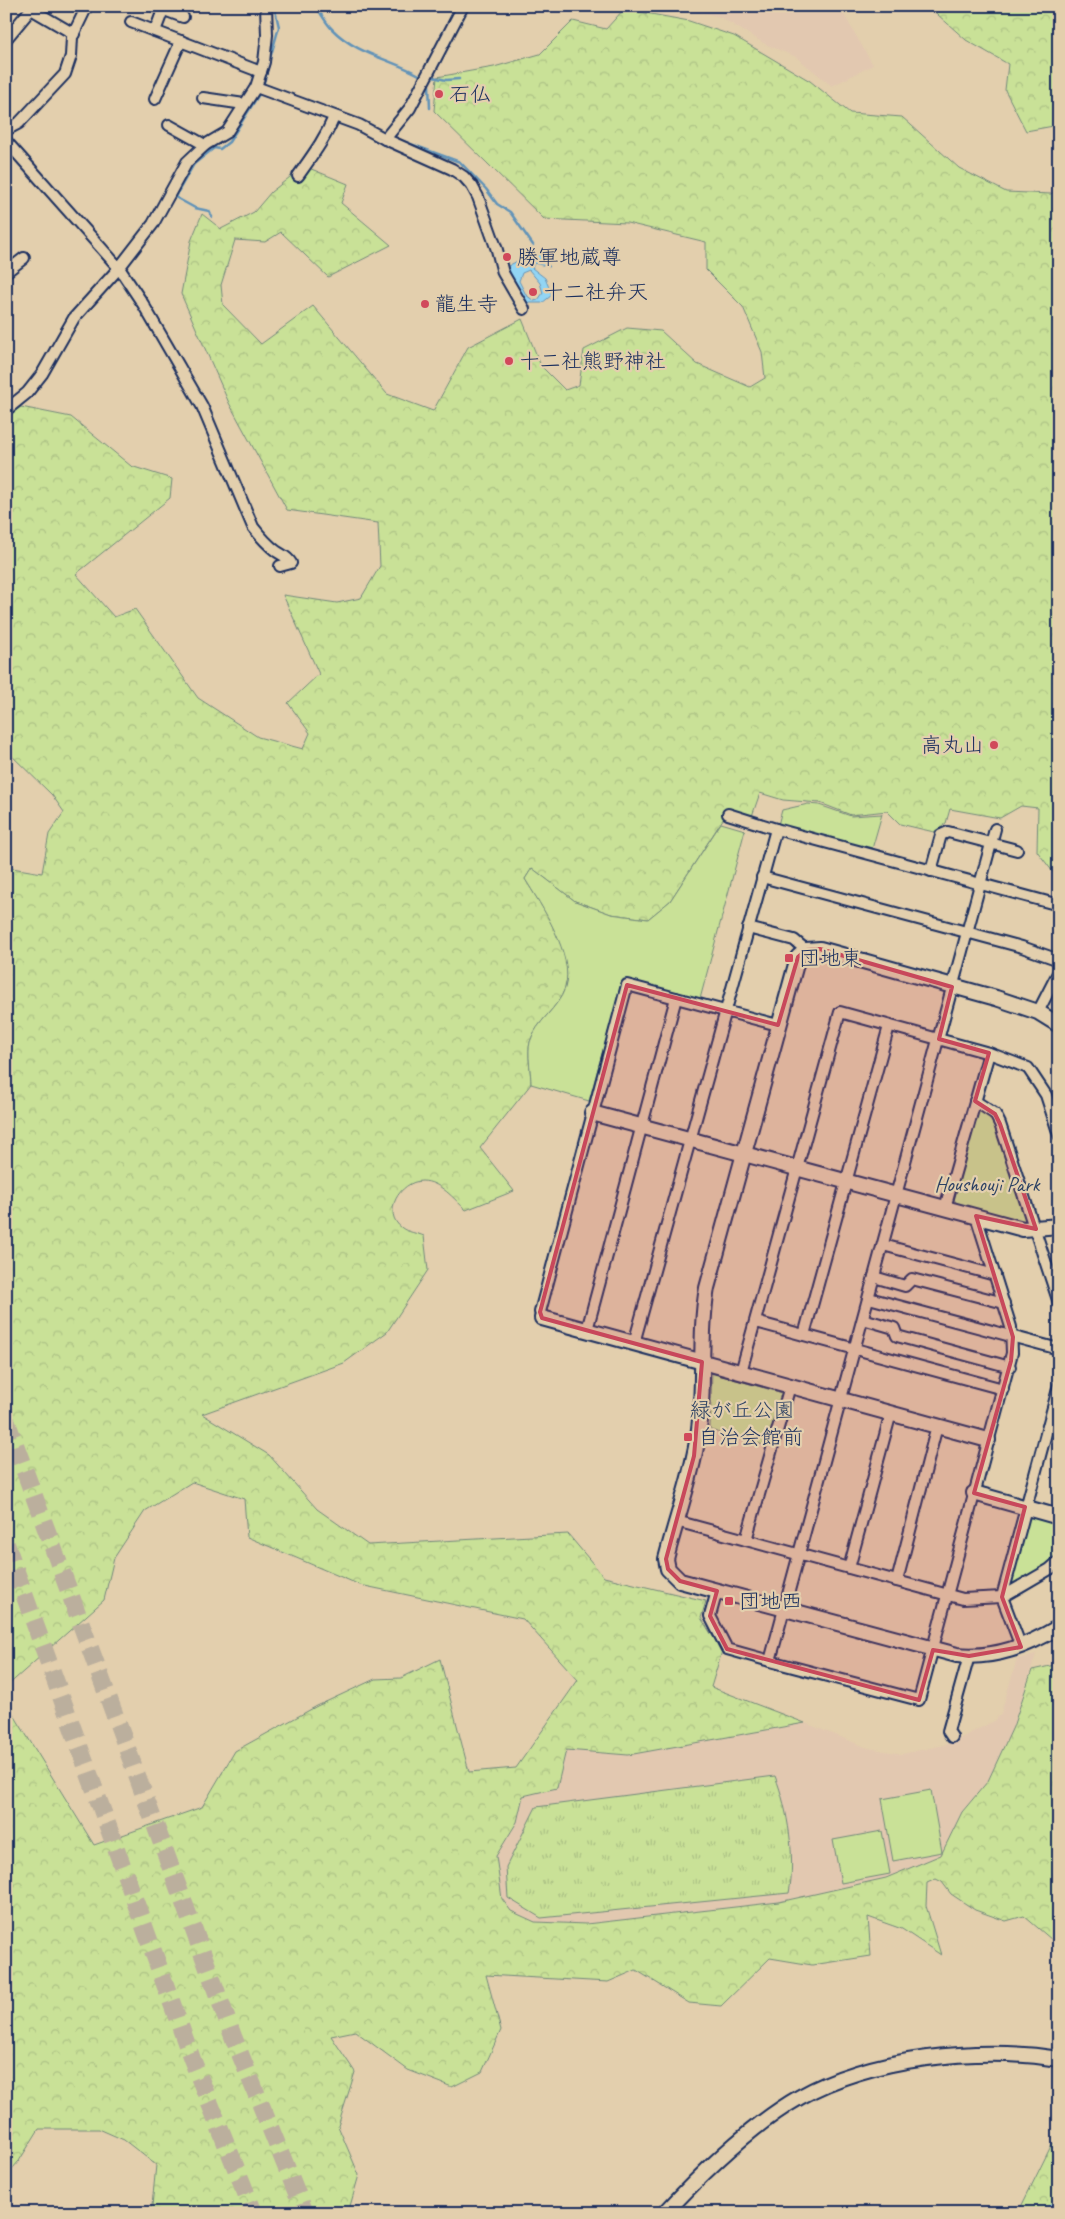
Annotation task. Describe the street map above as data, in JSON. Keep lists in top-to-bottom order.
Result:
{
  "parks": ["Houshouji Park", "緑が丘公園"],
  "places": {
    "other": [
      "石仏",
      "勝軍地蔵尊",
      "十二社弁天",
      "龍生寺",
      "十二社熊野神社",
      "高丸山"
    ],
    "transit": ["団地東", "自治会館前", "団地西"]
  }
}
